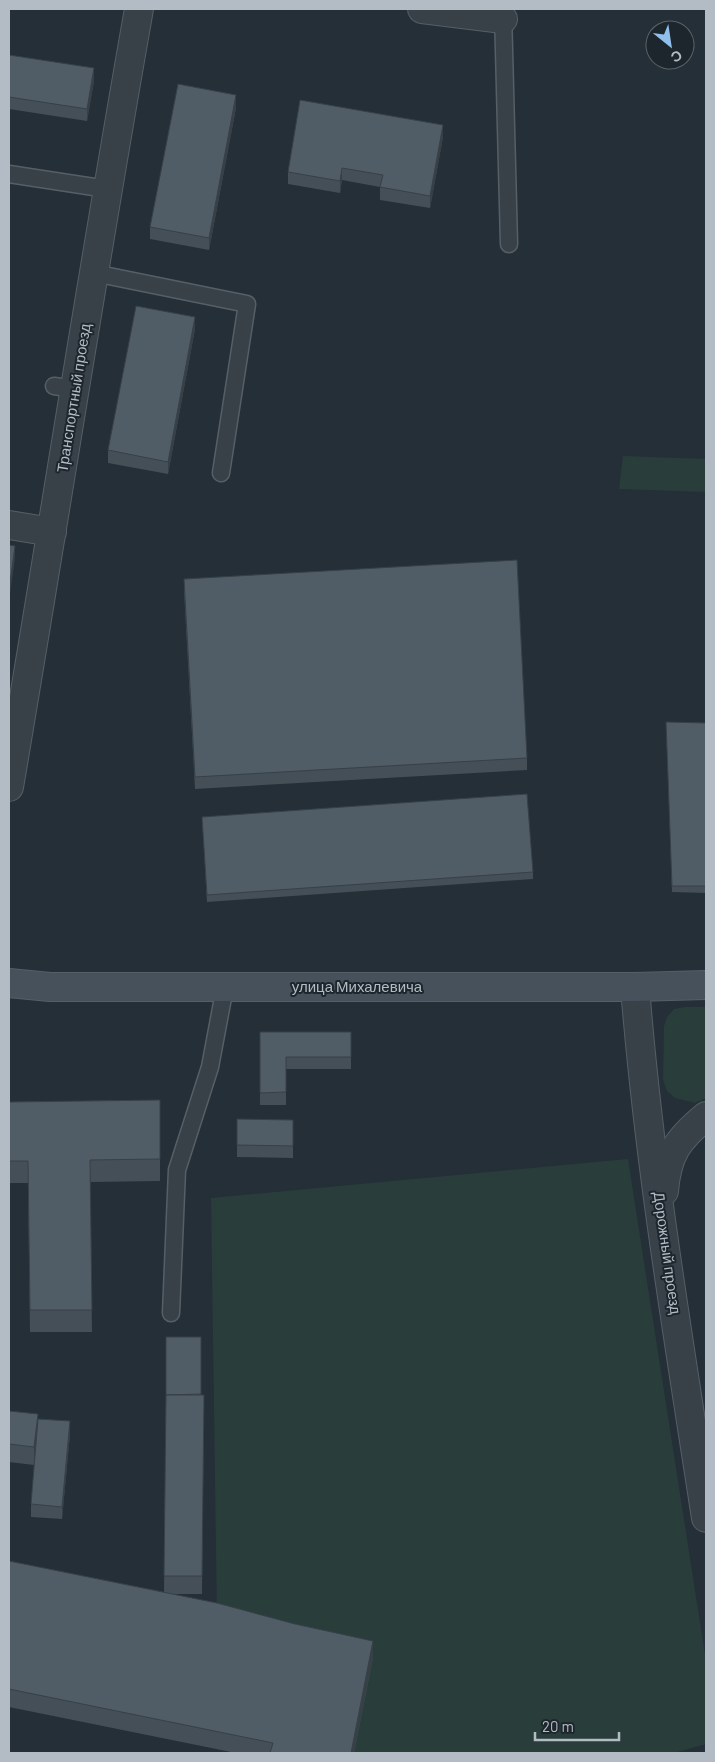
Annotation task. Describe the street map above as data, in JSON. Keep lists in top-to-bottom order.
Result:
{
  "streets": {
    "main road": ["улица Михалевича"],
    "street": ["Транспортный проезд", "Дорожный проезд"]
  },
  "crossings": [
    ["улица Михалевича", "Дорожный проезд"]
  ],
  "scale_bar": "20 m",
  "north": "bottom right"
}
